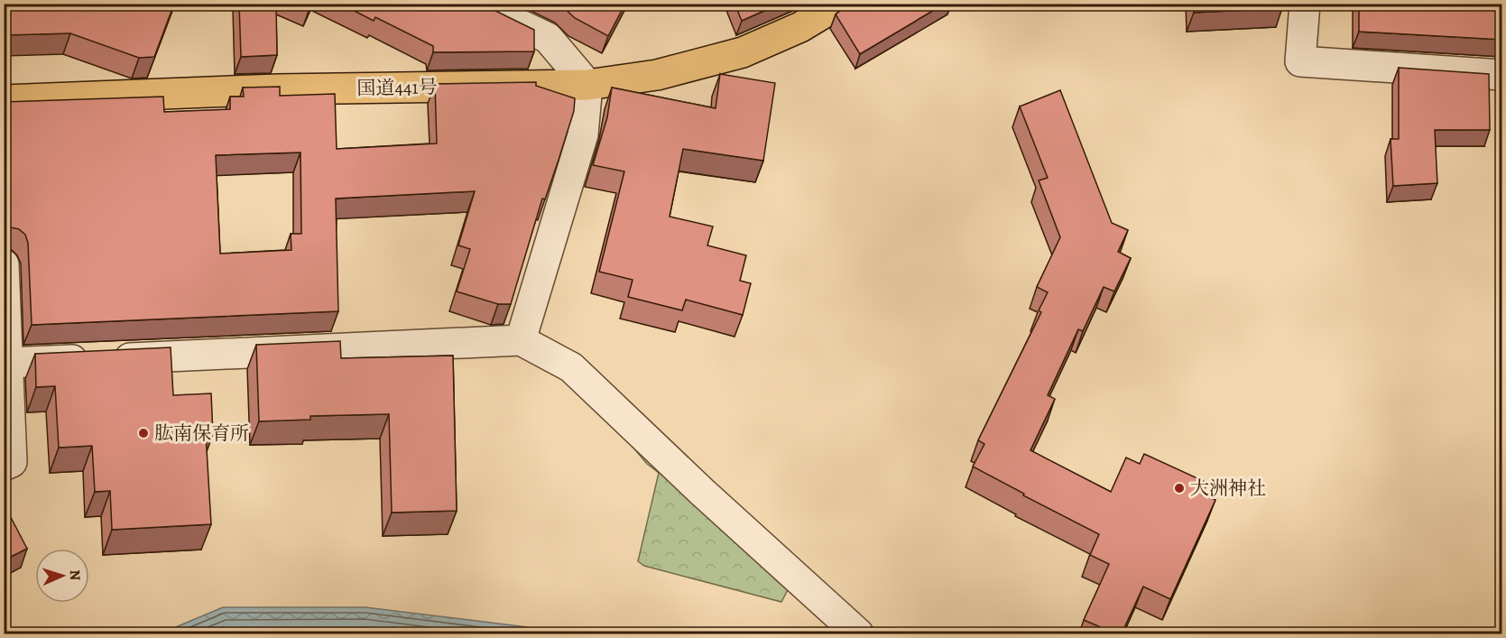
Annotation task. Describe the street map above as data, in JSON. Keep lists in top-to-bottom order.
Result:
{
  "streets": {
    "highway": ["国道441号"]
  },
  "places": ["肱南保育所", "大洲神社"],
  "north": "right"
}
